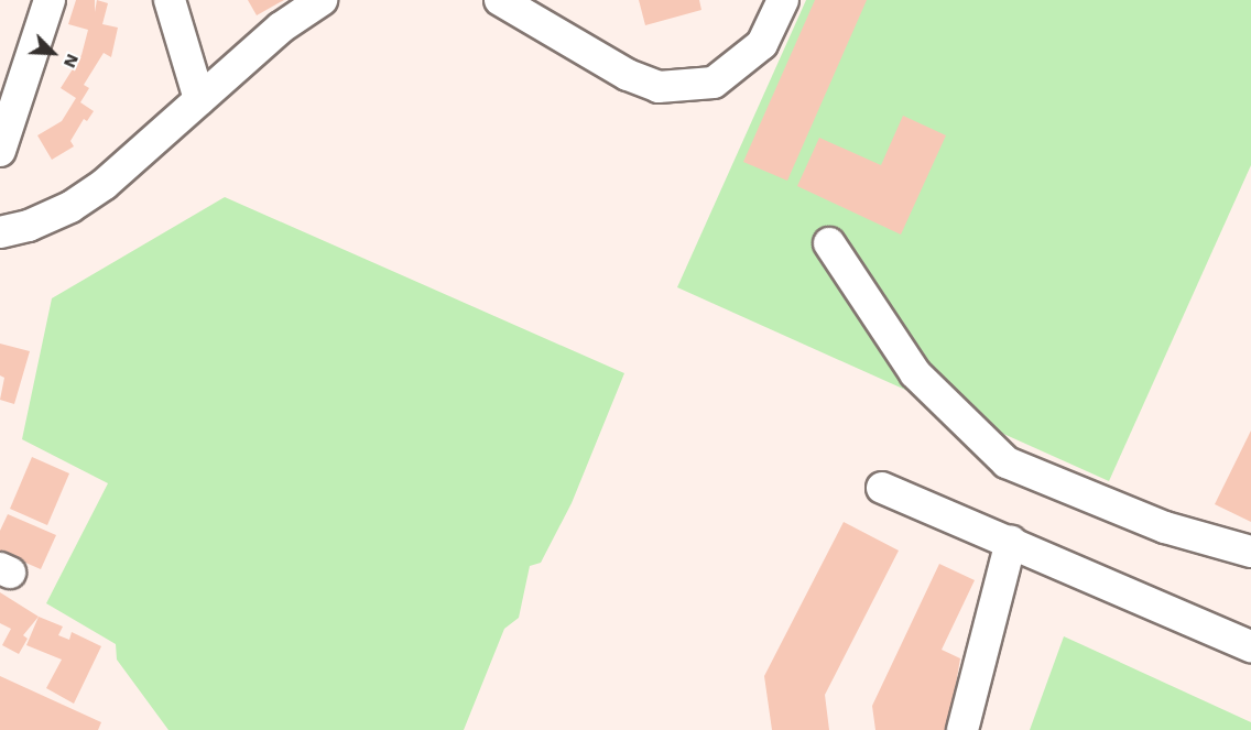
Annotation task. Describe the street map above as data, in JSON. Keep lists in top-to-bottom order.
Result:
{
  "north": "bottom right"
}
